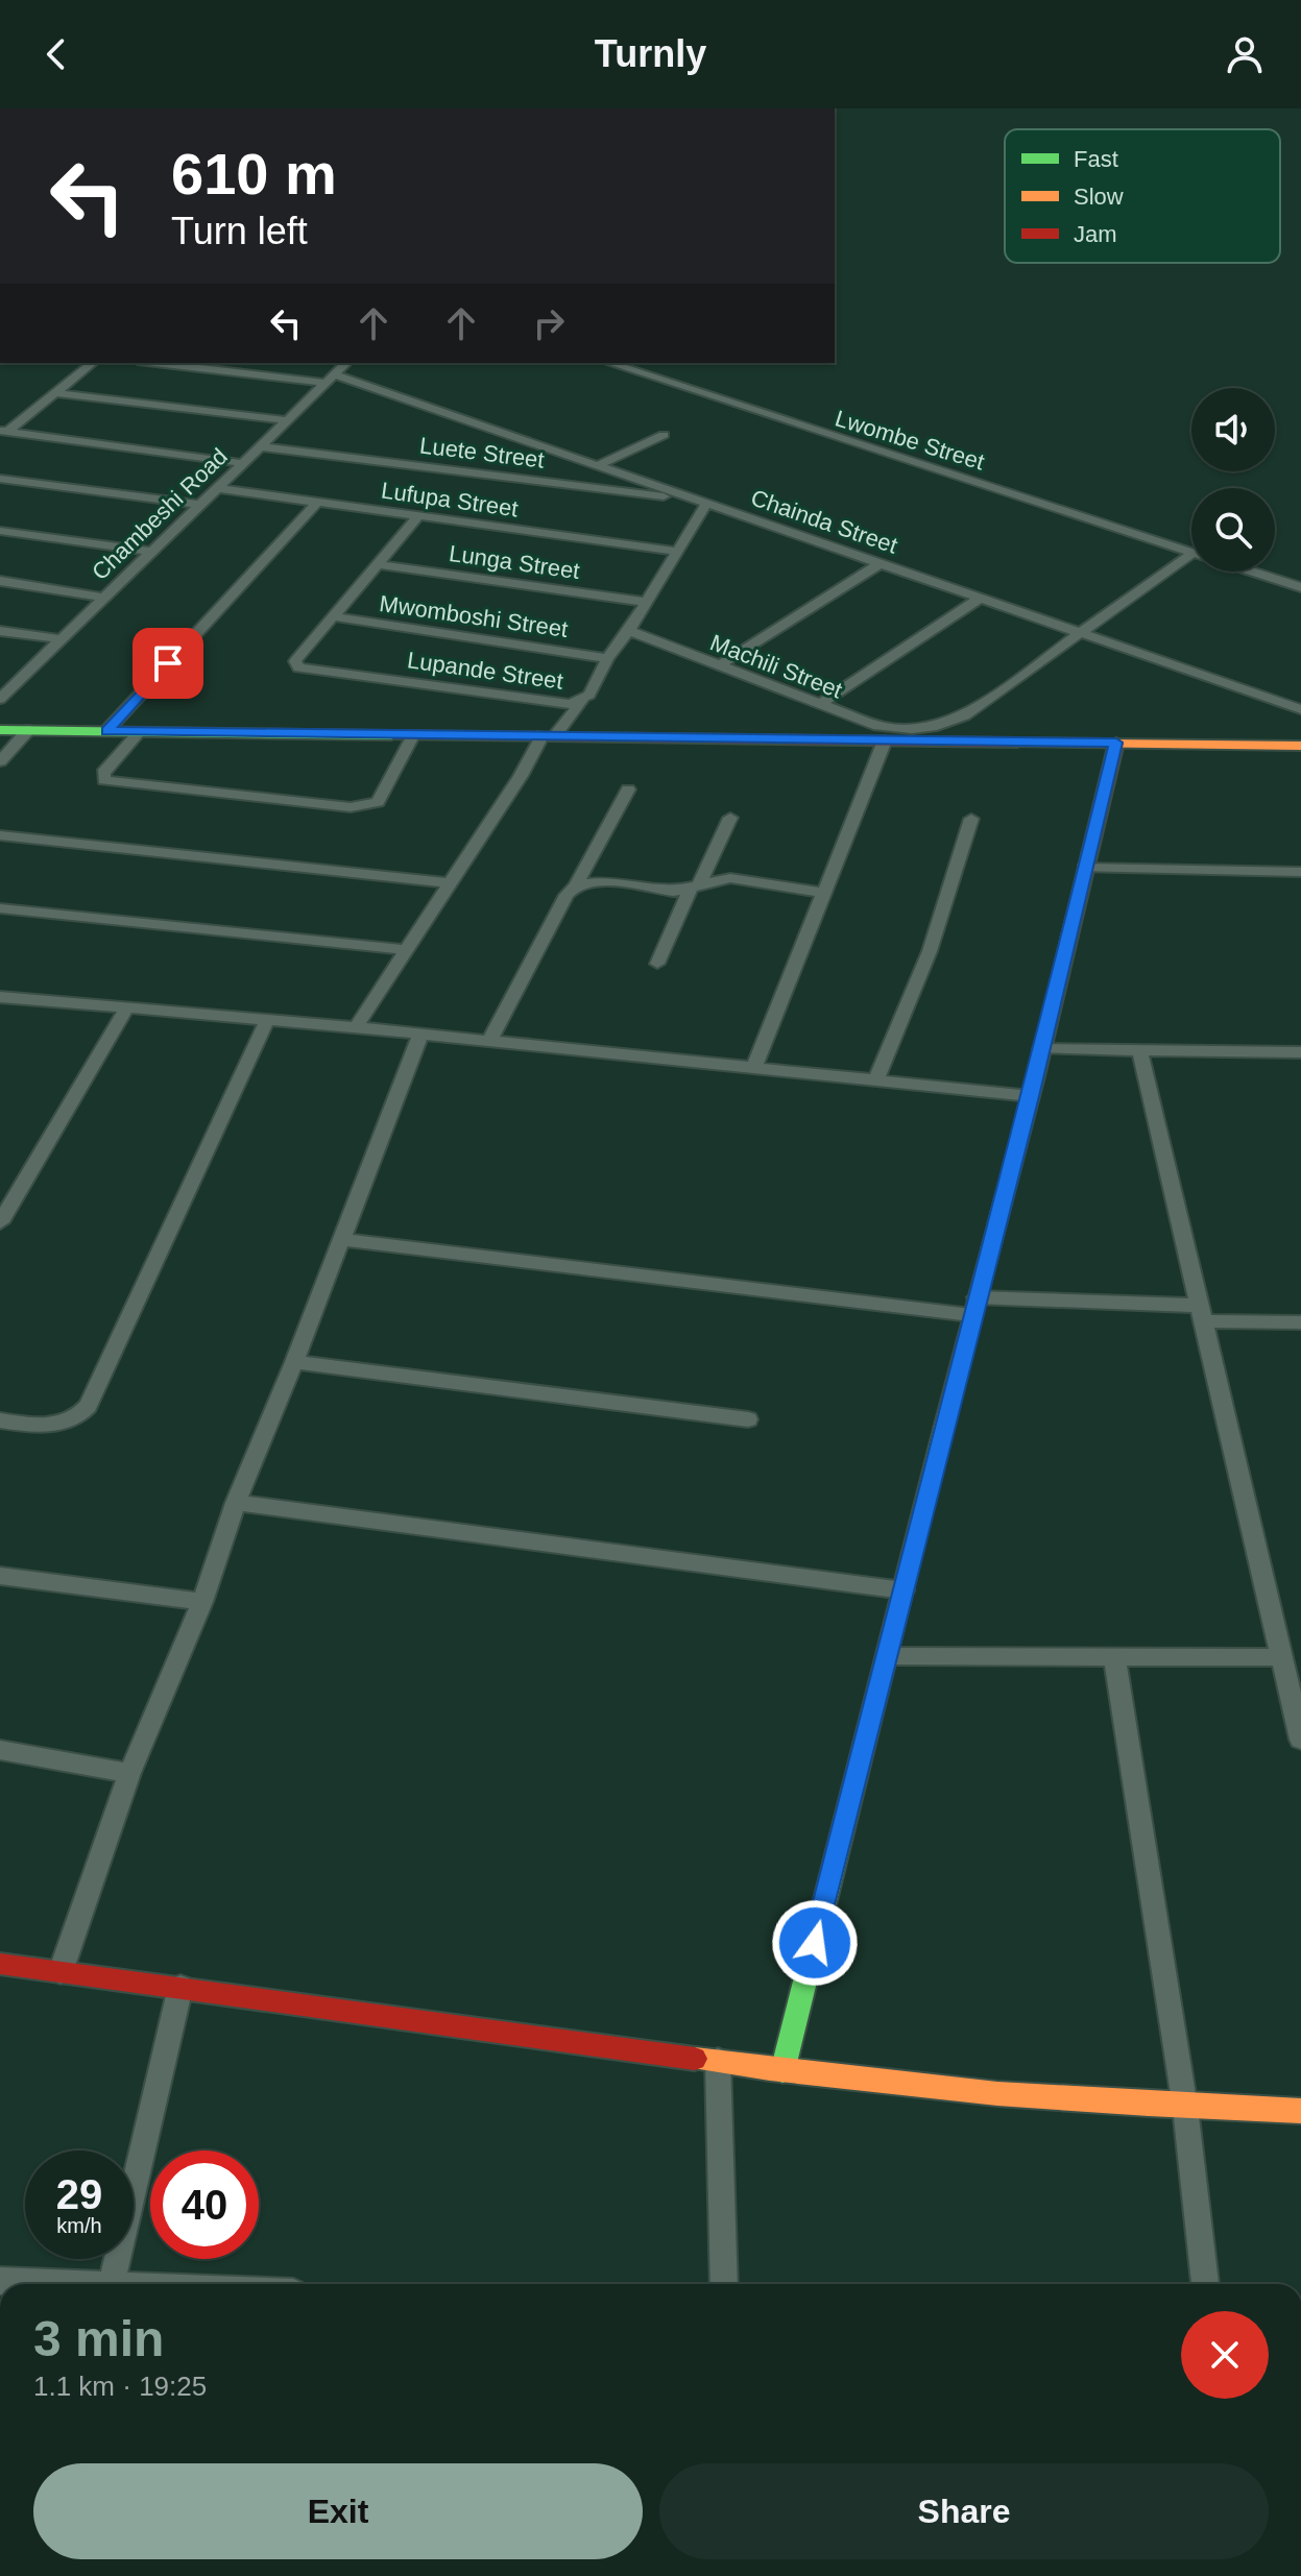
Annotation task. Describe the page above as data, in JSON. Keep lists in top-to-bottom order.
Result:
{
  "streets": {
    "street": [
      "Lwombe Street",
      "Luete Street",
      "Lufupa Street",
      "Chambeshi Road",
      "Chainda Street",
      "Lunga Street",
      "Mwomboshi Street",
      "Machili Street",
      "Lupande Street"
    ]
  },
  "crossings": [
    ["Luete Street", "Chambeshi Road"],
    ["Luete Street", "Chainda Street"],
    ["Luete Street", "Lupande Street"],
    ["Lufupa Street", "Chambeshi Road"],
    ["Lufupa Street", "Lupande Street"],
    ["Chambeshi Road", "Chainda Street"],
    ["Chainda Street", "Lupande Street"],
    ["Lunga Street", "Lupande Street"],
    ["Mwomboshi Street", "Lupande Street"],
    ["Machili Street", "Lupande Street"]
  ],
  "legend": ["Fast", "Slow", "Jam"],
  "page": {
    "header": "Turnly",
    "turn": ["610 m", "Turn left"],
    "speed": "29 km/h",
    "limit": "40",
    "heading": ["3 min", "1.1 km · 19:25"],
    "buttons": ["Exit", "Share"]
  }
}
